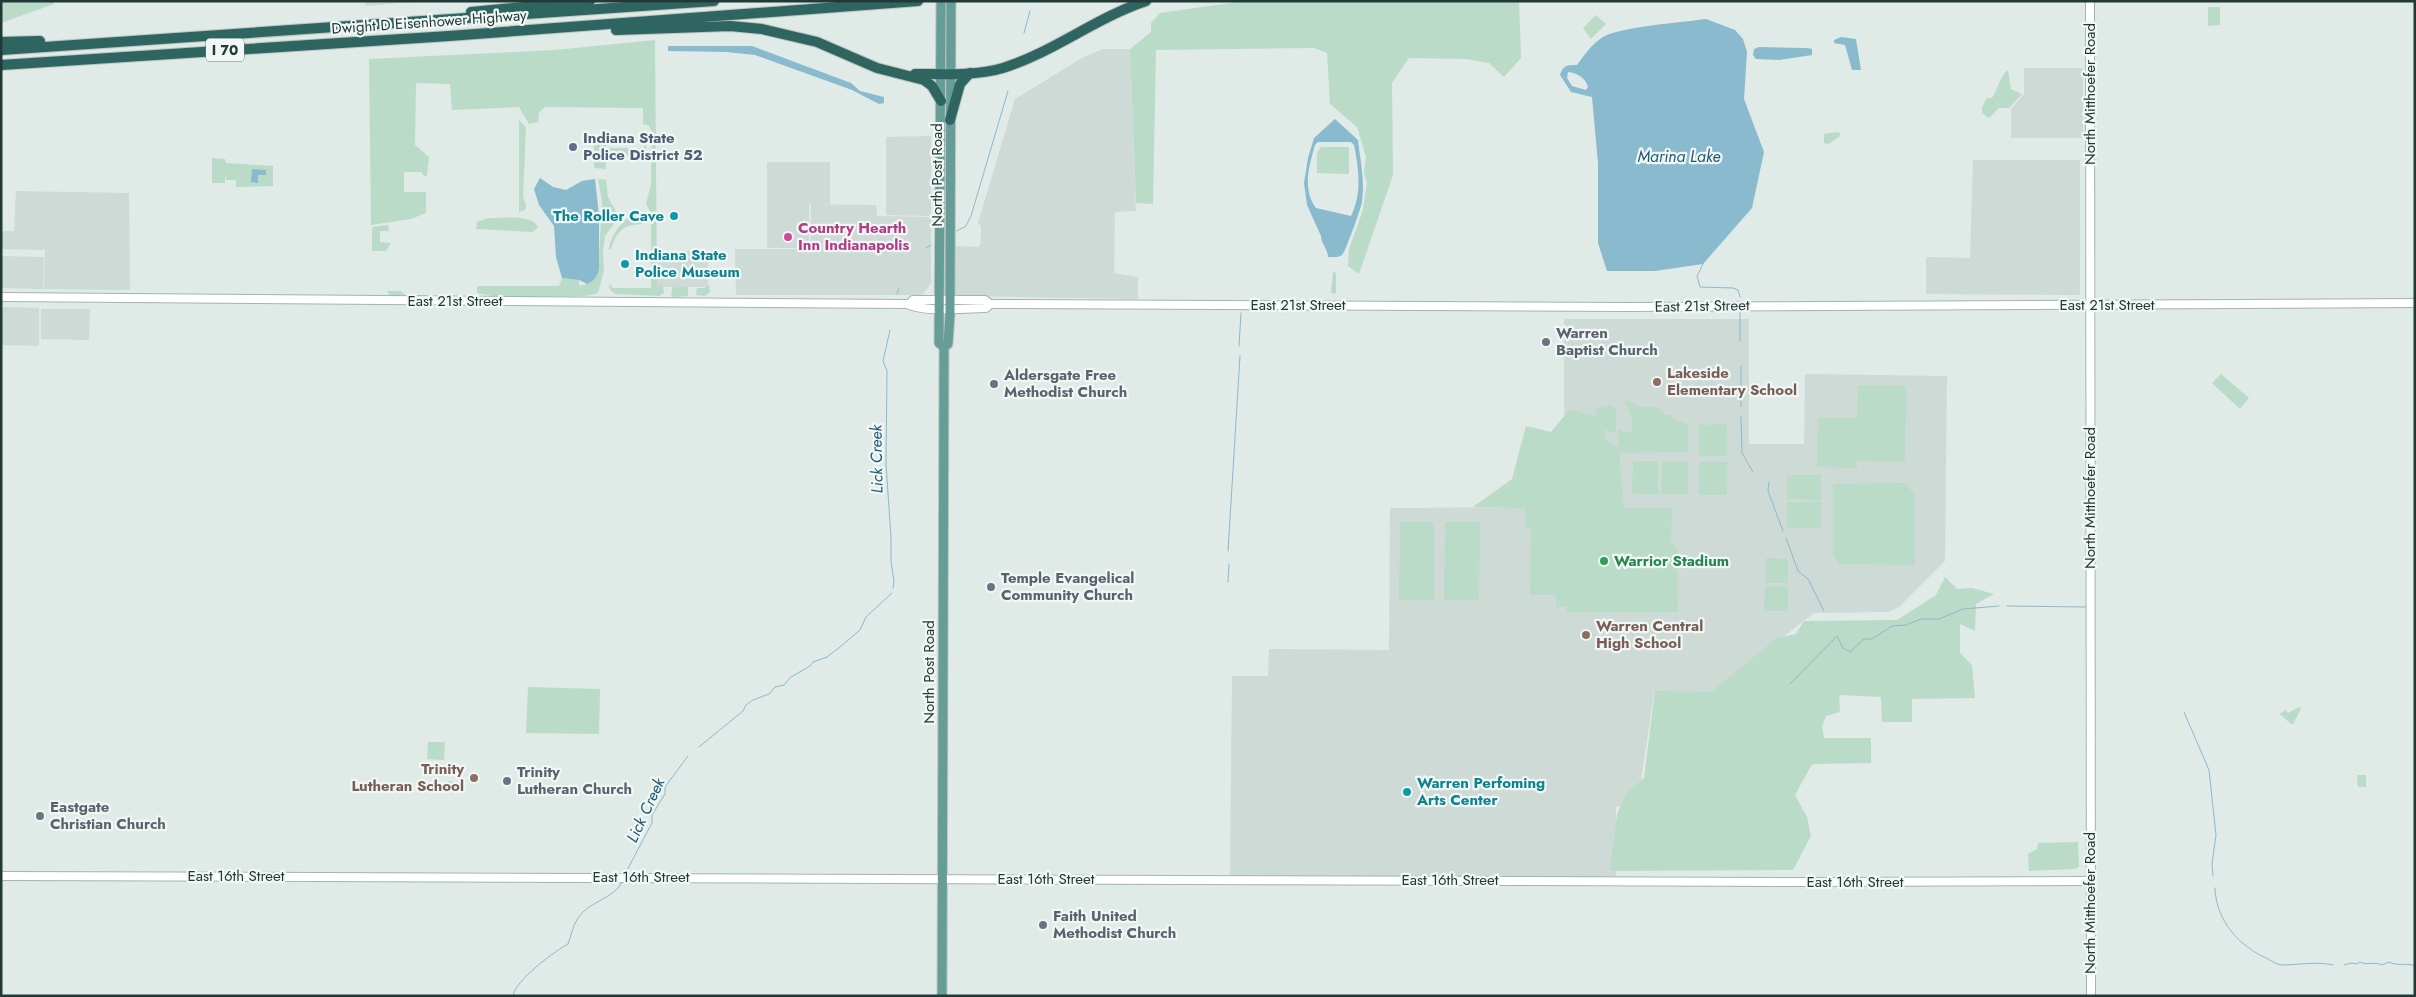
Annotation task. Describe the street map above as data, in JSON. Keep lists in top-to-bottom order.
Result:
{
  "streets": {
    "highway": ["Dwight D Eisenhower Highway", "I 70"],
    "main road": [
      "North Mitthoefer Road",
      "North Post Road",
      "East 21st Street",
      "East 16th Street"
    ]
  },
  "crossings": [
    ["North Mitthoefer Road", "East 21st Street"],
    ["North Mitthoefer Road", "East 16th Street"],
    ["North Post Road", "East 21st Street"],
    ["North Post Road", "East 16th Street"]
  ],
  "water": ["Marina Lake", "Lick Creek"],
  "places": [
    "Indiana State Police District 52",
    "The Roller Cave",
    "Country Hearth Inn Indianapolis",
    "Indiana State Police Museum",
    "Warren Baptist Church",
    "Lakeside Elementary School",
    "Aldersgate Free Methodist Church",
    "Warrior Stadium",
    "Temple Evangelical Community Church",
    "Warren Central High School",
    "Trinity Lutheran School",
    "Trinity Lutheran Church",
    "Warren Perfoming Arts Center",
    "Eastgate Christian Church",
    "Faith United Methodist Church"
  ]
}
